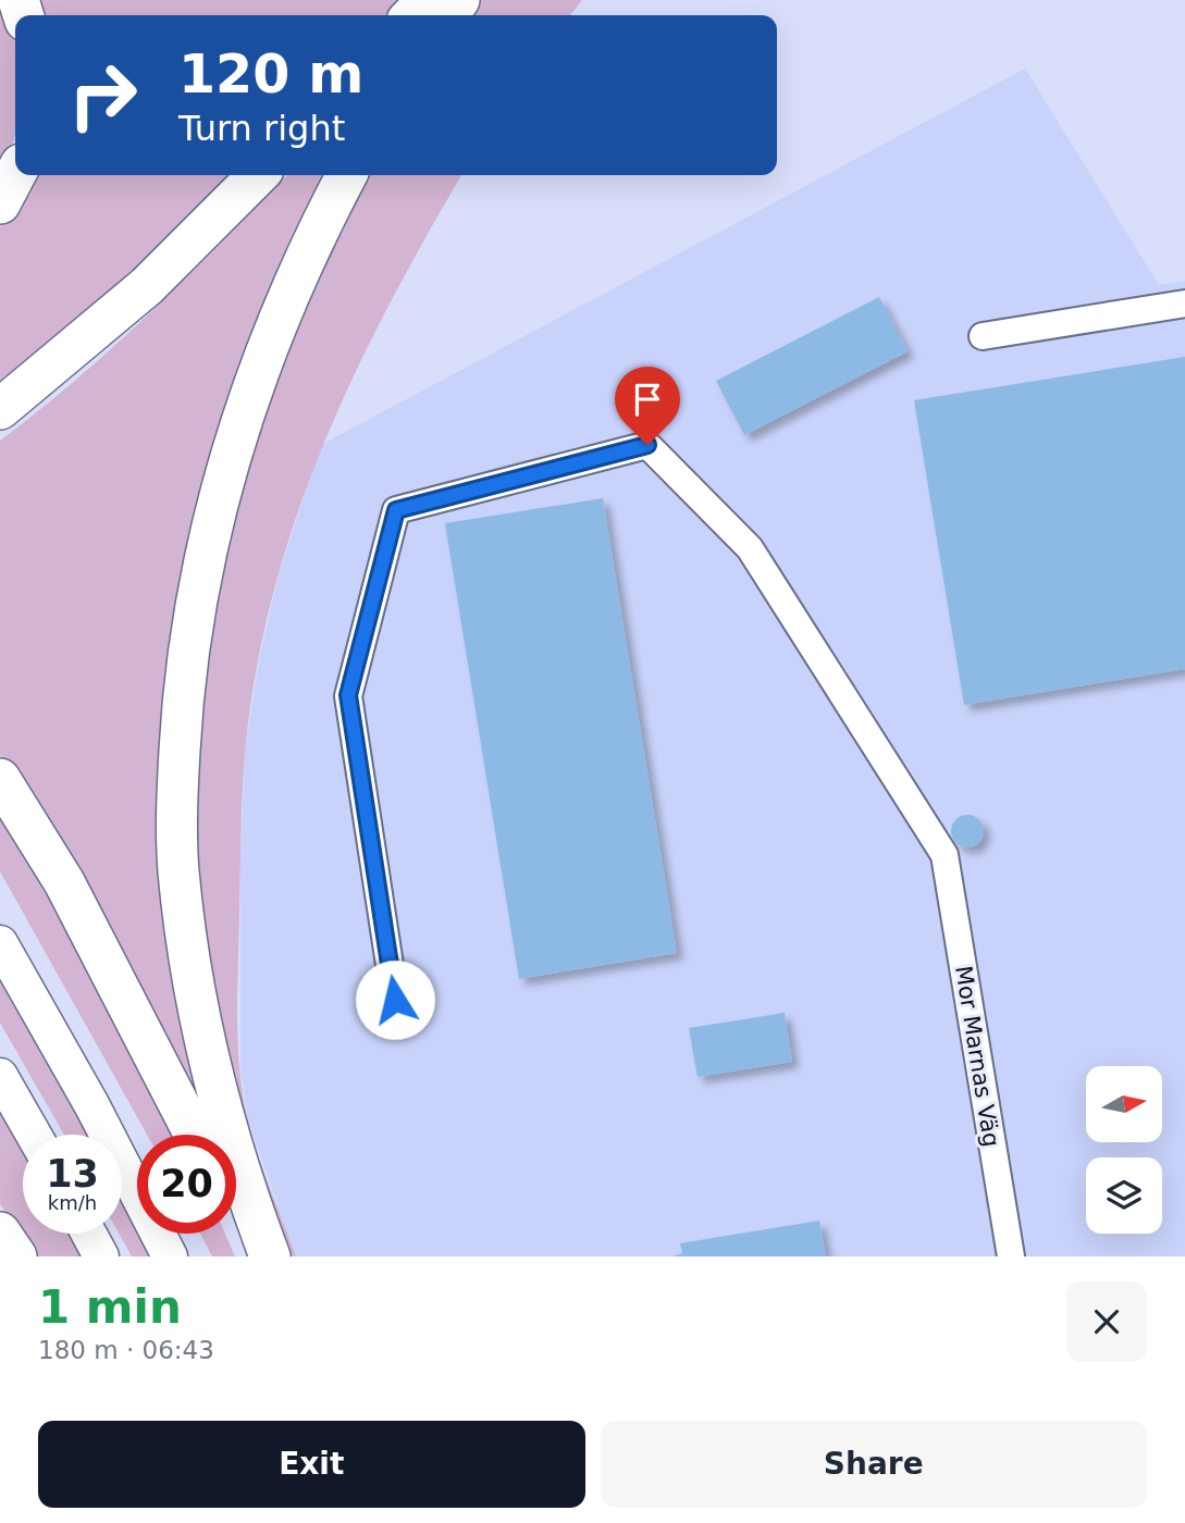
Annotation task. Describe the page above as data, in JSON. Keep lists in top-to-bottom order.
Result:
{
  "streets": {
    "street": ["Mor Marnas Väg"]
  },
  "north": "right",
  "page": {
    "turn": ["120 m", "Turn right"],
    "speed": "13 km/h",
    "limit": "20",
    "heading": ["1 min", "180 m · 06:43"],
    "buttons": ["Exit", "Share"]
  }
}
